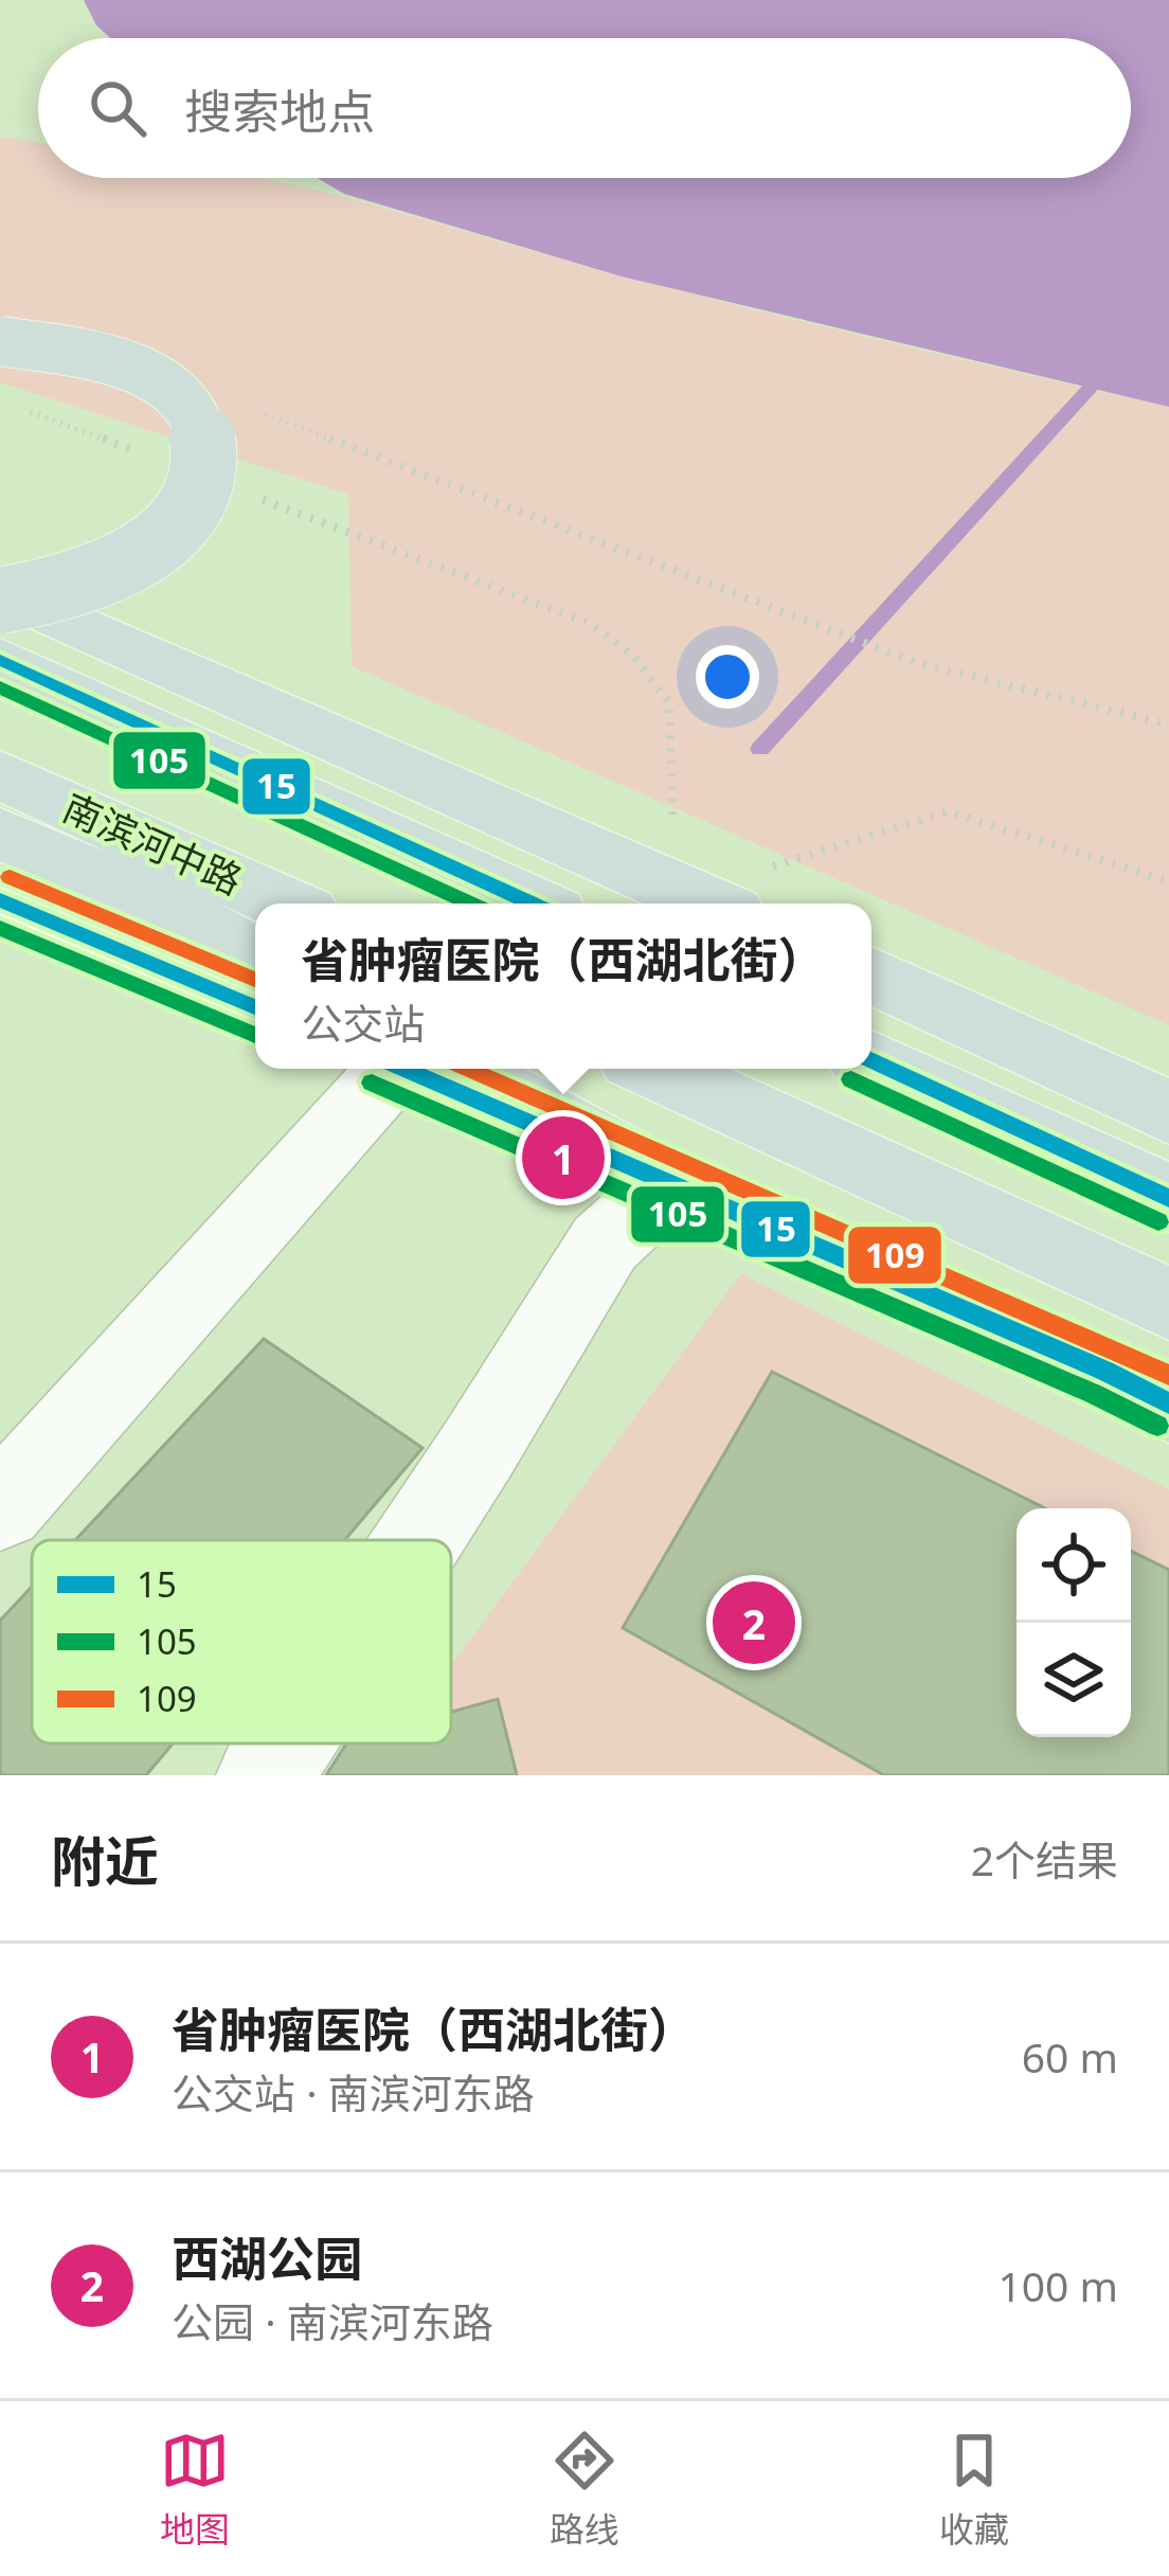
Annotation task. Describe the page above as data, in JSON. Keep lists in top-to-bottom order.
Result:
{
  "streets": {
    "highway": ["南滨河中路"]
  },
  "lines": ["transit line 15", "transit line 105", "transit line 109"],
  "legend": ["15", "105", "109"],
  "page": {
    "search": "搜索地点",
    "popup": ["省肿瘤医院（西湖北街）", "公交站"],
    "pins": ["1", "2"],
    "heading": ["附近", "2个结果"],
    "list": [
      {
        "mark": "1",
        "name": "省肿瘤医院（西湖北街）",
        "note": "公交站 · 南滨河东路",
        "value": "60 m"
      },
      {
        "mark": "2",
        "name": "西湖公园",
        "note": "公园 · 南滨河东路",
        "value": "100 m"
      }
    ],
    "nav": ["地图", "路线", "收藏"]
  }
}
